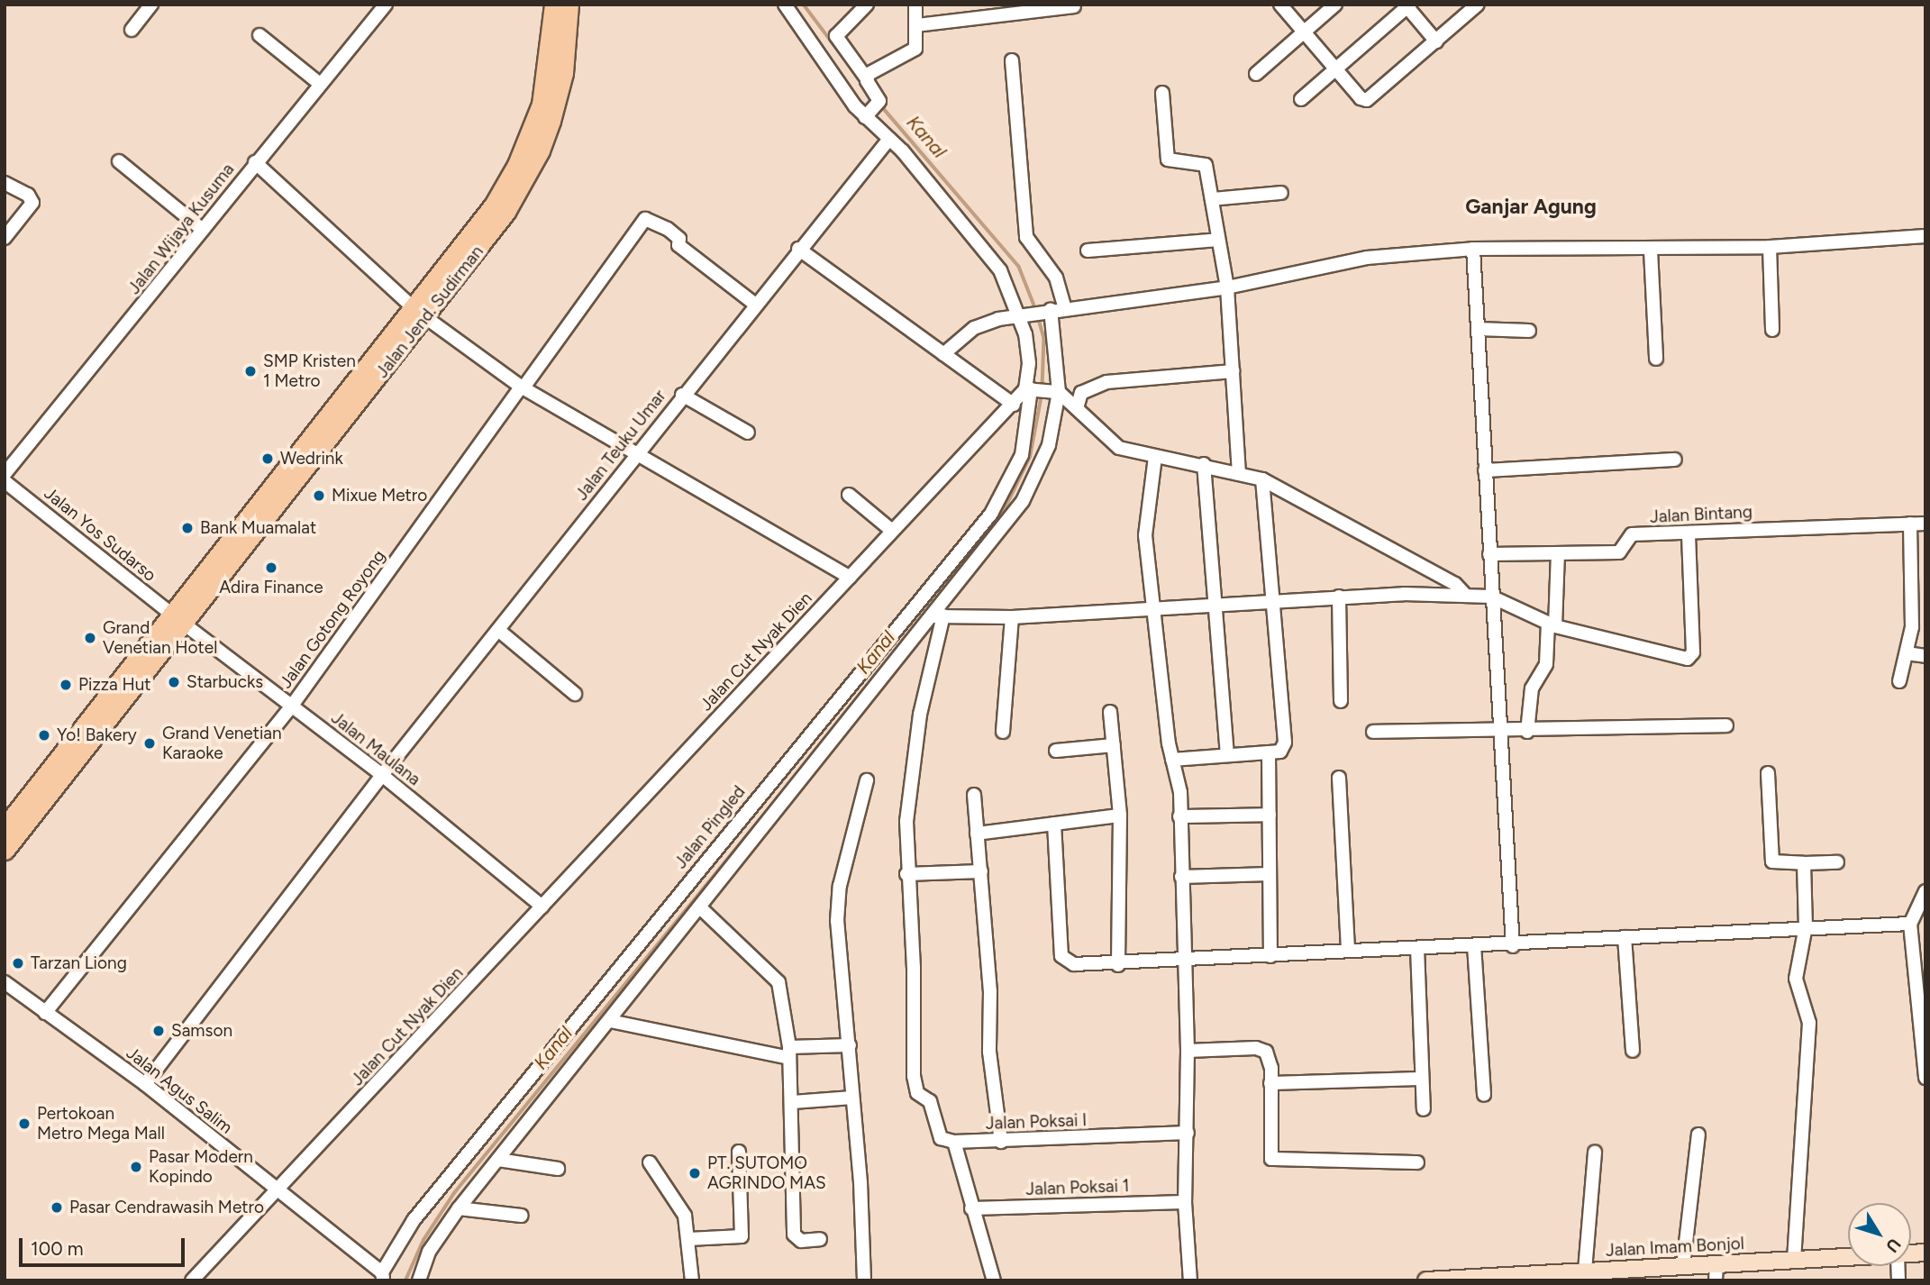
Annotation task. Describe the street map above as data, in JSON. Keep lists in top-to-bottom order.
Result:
{
  "streets": {
    "highway": ["Jalan Jend. Sudirman"],
    "main road": ["Jalan Imam Bonjol"],
    "street": [
      "Jalan Wijaya Kusuma",
      "Jalan Teuku Umar",
      "Jalan Bintang",
      "Jalan Yos Sudarso",
      "Jalan Gotong Royong",
      "Jalan Cut Nyak Dien",
      "Jalan Maulana",
      "Jalan Pingled",
      "Jalan Agus Salim",
      "Jalan Poksai I",
      "Jalan Poksai 1"
    ]
  },
  "crossings": [
    ["Jalan Jend. Sudirman", "Jalan Yos Sudarso"],
    ["Jalan Jend. Sudirman", "Jalan Maulana"],
    ["Jalan Teuku Umar", "Jalan Gotong Royong"],
    ["Jalan Teuku Umar", "Jalan Maulana"],
    ["Jalan Teuku Umar", "Jalan Agus Salim"],
    ["Jalan Yos Sudarso", "Jalan Maulana"],
    ["Jalan Gotong Royong", "Jalan Maulana"],
    ["Jalan Gotong Royong", "Jalan Agus Salim"],
    ["Jalan Cut Nyak Dien", "Jalan Maulana"],
    ["Jalan Cut Nyak Dien", "Jalan Pingled"],
    ["Jalan Cut Nyak Dien", "Jalan Agus Salim"],
    ["Jalan Pingled", "Jalan Agus Salim"]
  ],
  "districts": ["Ganjar Agung"],
  "water": ["Kanal"],
  "places": [
    "SMP Kristen 1 Metro",
    "Wedrink",
    "Mixue Metro",
    "Bank Muamalat",
    "Adira Finance",
    "Grand Venetian Hotel",
    "Starbucks",
    "Pizza Hut",
    "Yo! Bakery",
    "Grand Venetian Karaoke",
    "Tarzan Liong",
    "Samson",
    "Pertokoan Metro Mega Mall",
    "Pasar Modern Kopindo",
    "PT. SUTOMO AGRINDO MAS",
    "Pasar Cendrawasih Metro"
  ],
  "scale_bar": "100 m",
  "north": "bottom right"
}
